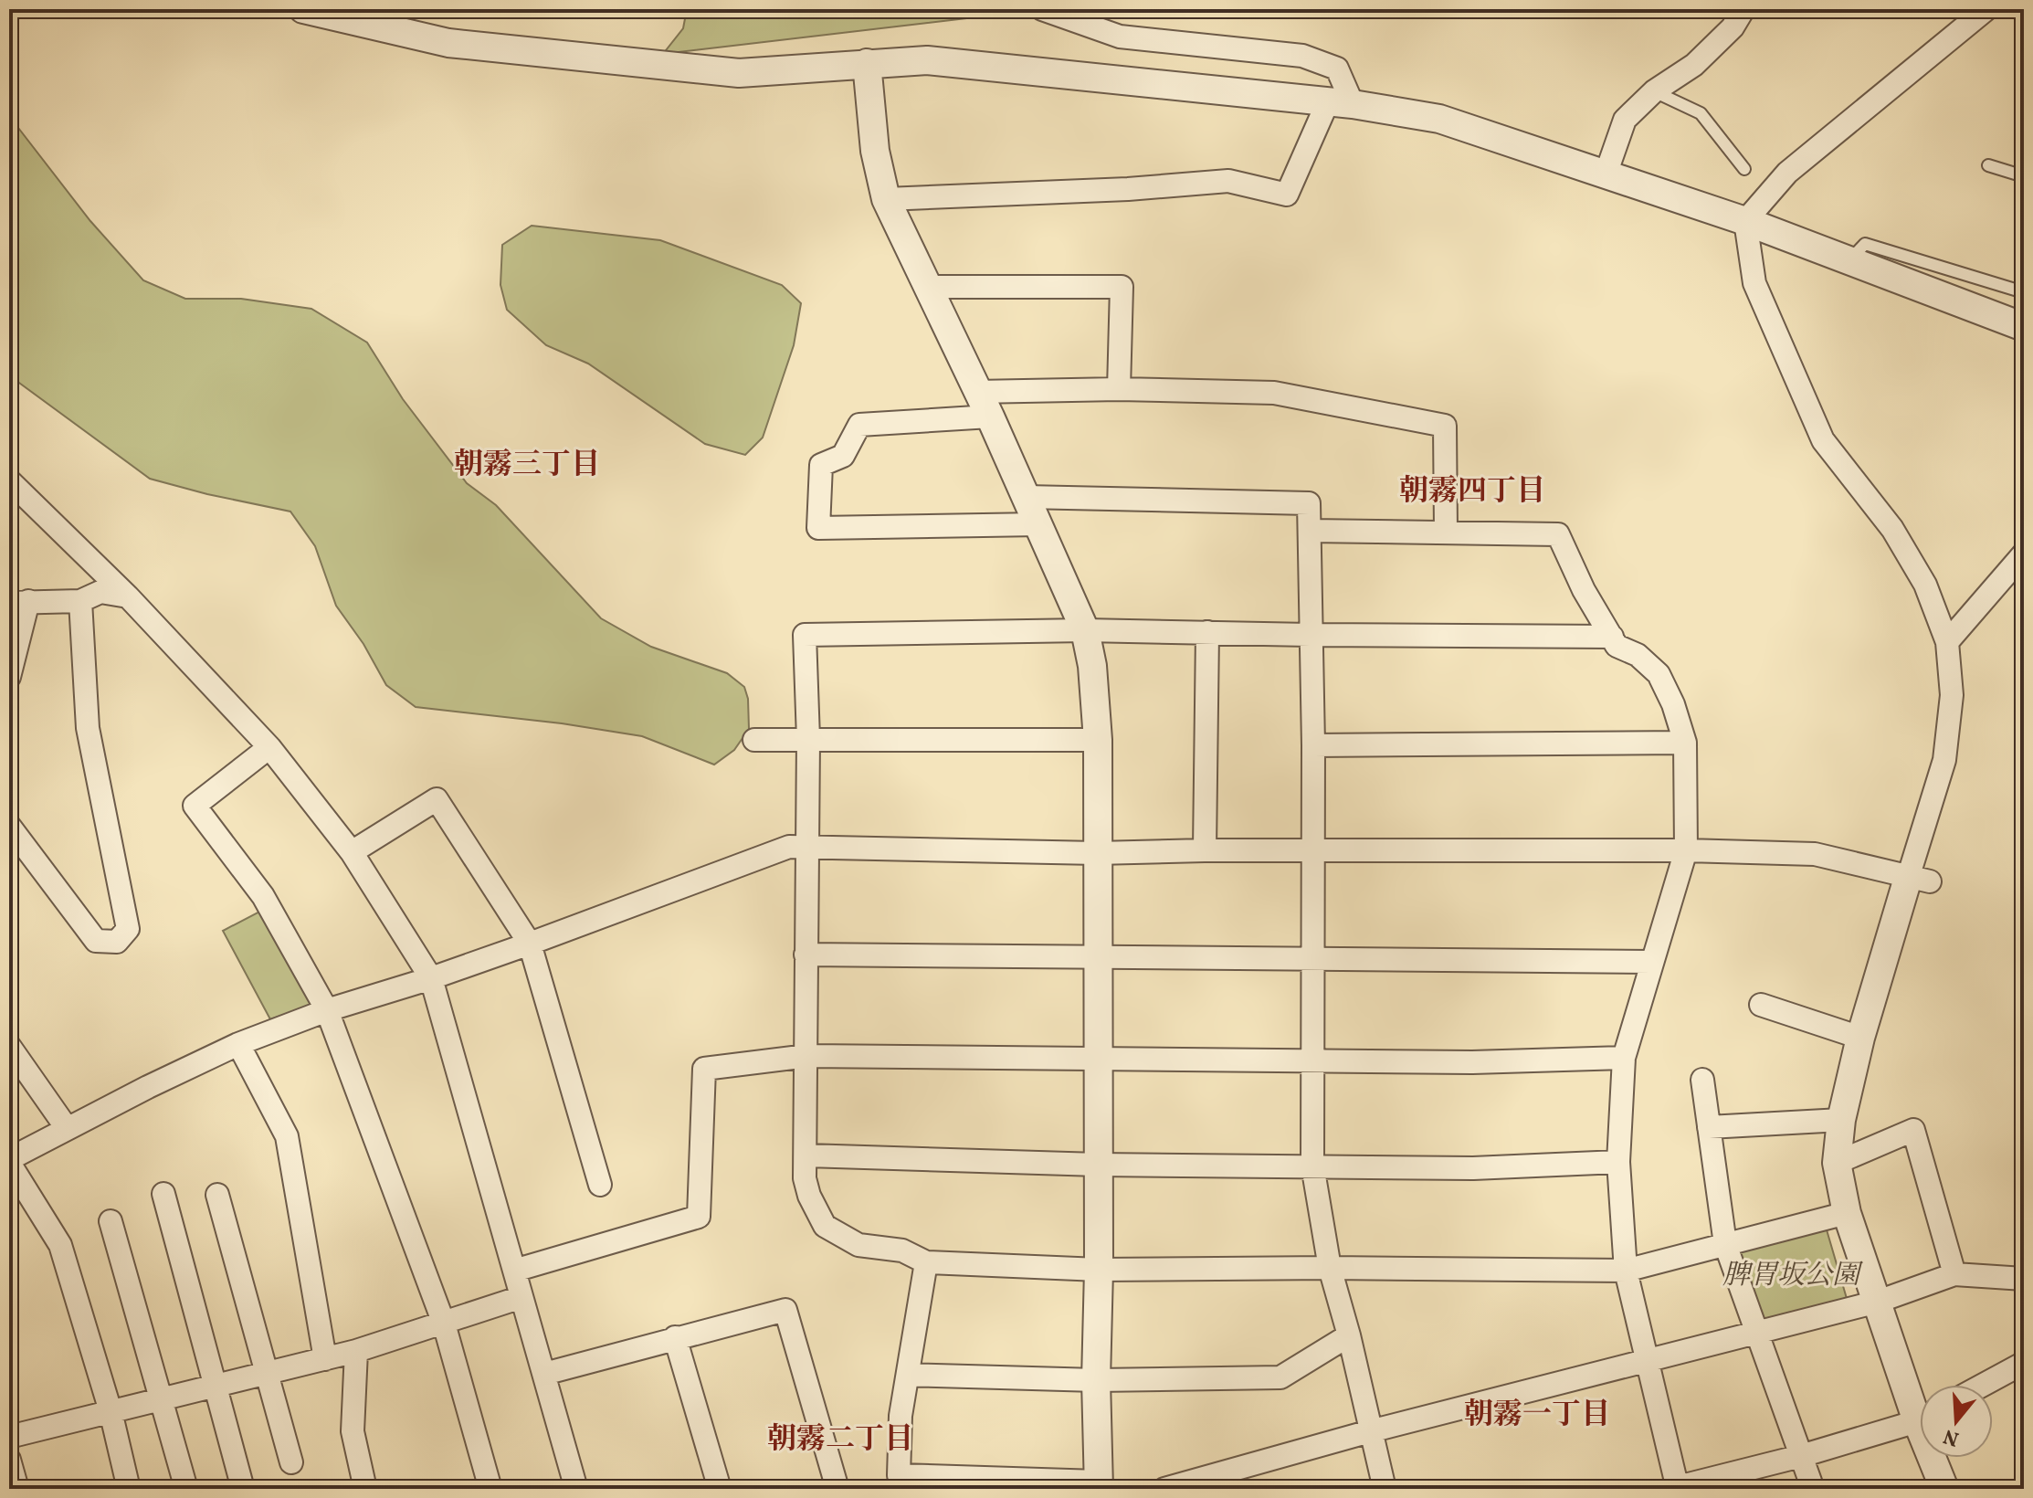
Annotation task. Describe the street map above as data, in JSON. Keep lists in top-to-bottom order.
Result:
{
  "districts": [
    "朝霧三丁目",
    "朝霧四丁目",
    "朝霧一丁目",
    "朝霧二丁目"
  ],
  "parks": ["脾胃坂公園"],
  "north": "bottom"
}
